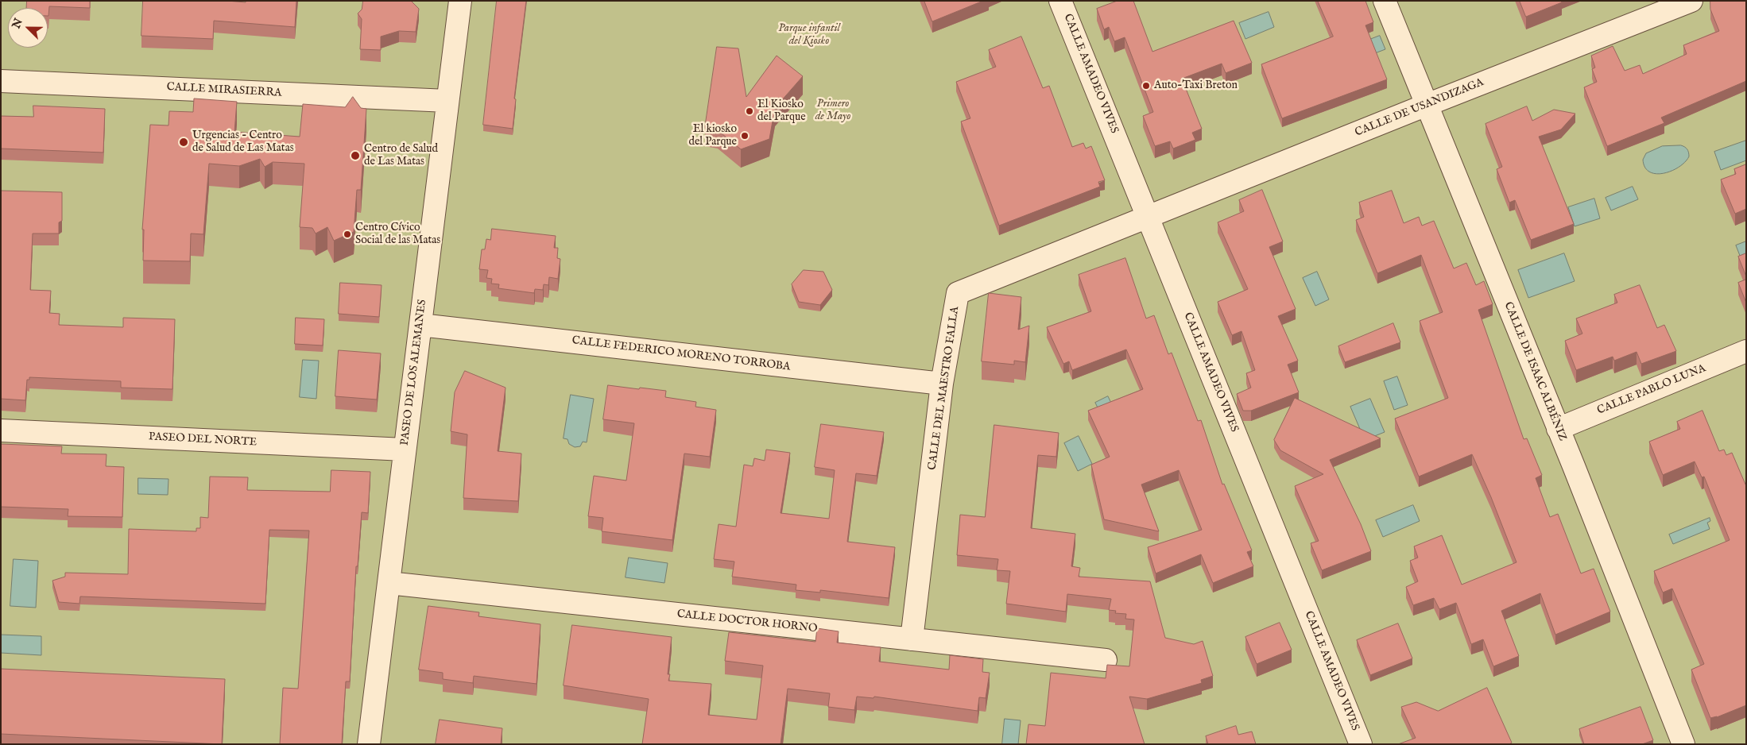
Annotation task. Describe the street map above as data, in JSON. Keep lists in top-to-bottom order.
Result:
{
  "streets": {
    "street": [
      "CALLE AMADEO VIVES",
      "CALLE MIRASIERRA",
      "CALLE DE USANDIZAGA",
      "CALLE FEDERICO MORENO TORROBA",
      "CALLE DE ISAAC ALBÉNIZ",
      "PASEO DE LOS ALEMANES",
      "CALLE DEL MAESTRO FALLA",
      "CALLE PABLO LUNA",
      "PASEO DEL NORTE",
      "CALLE DOCTOR HORNO"
    ]
  },
  "crossings": [
    ["CALLE AMADEO VIVES", "CALLE DE USANDIZAGA"],
    ["CALLE AMADEO VIVES", "CALLE DEL MAESTRO FALLA"],
    ["CALLE MIRASIERRA", "PASEO DE LOS ALEMANES"],
    ["CALLE DE USANDIZAGA", "CALLE DE ISAAC ALBÉNIZ"],
    ["CALLE DE USANDIZAGA", "CALLE DEL MAESTRO FALLA"],
    ["CALLE FEDERICO MORENO TORROBA", "PASEO DE LOS ALEMANES"],
    ["CALLE FEDERICO MORENO TORROBA", "CALLE DEL MAESTRO FALLA"],
    ["CALLE DE ISAAC ALBÉNIZ", "CALLE PABLO LUNA"],
    ["PASEO DE LOS ALEMANES", "PASEO DEL NORTE"],
    ["PASEO DE LOS ALEMANES", "CALLE DOCTOR HORNO"],
    ["CALLE DEL MAESTRO FALLA", "CALLE DOCTOR HORNO"]
  ],
  "parks": ["Parque infantil del Kiosko", "Primero de Mayo"],
  "places": [
    "Auto-Taxi Breton",
    "El Kiosko del Parque",
    "El kiosko del Parque",
    "Urgencias - Centro de Salud de Las Matas",
    "Centro de Salud de Las Matas",
    "Centro Cívico Social de las Matas"
  ],
  "north": "top left"
}
